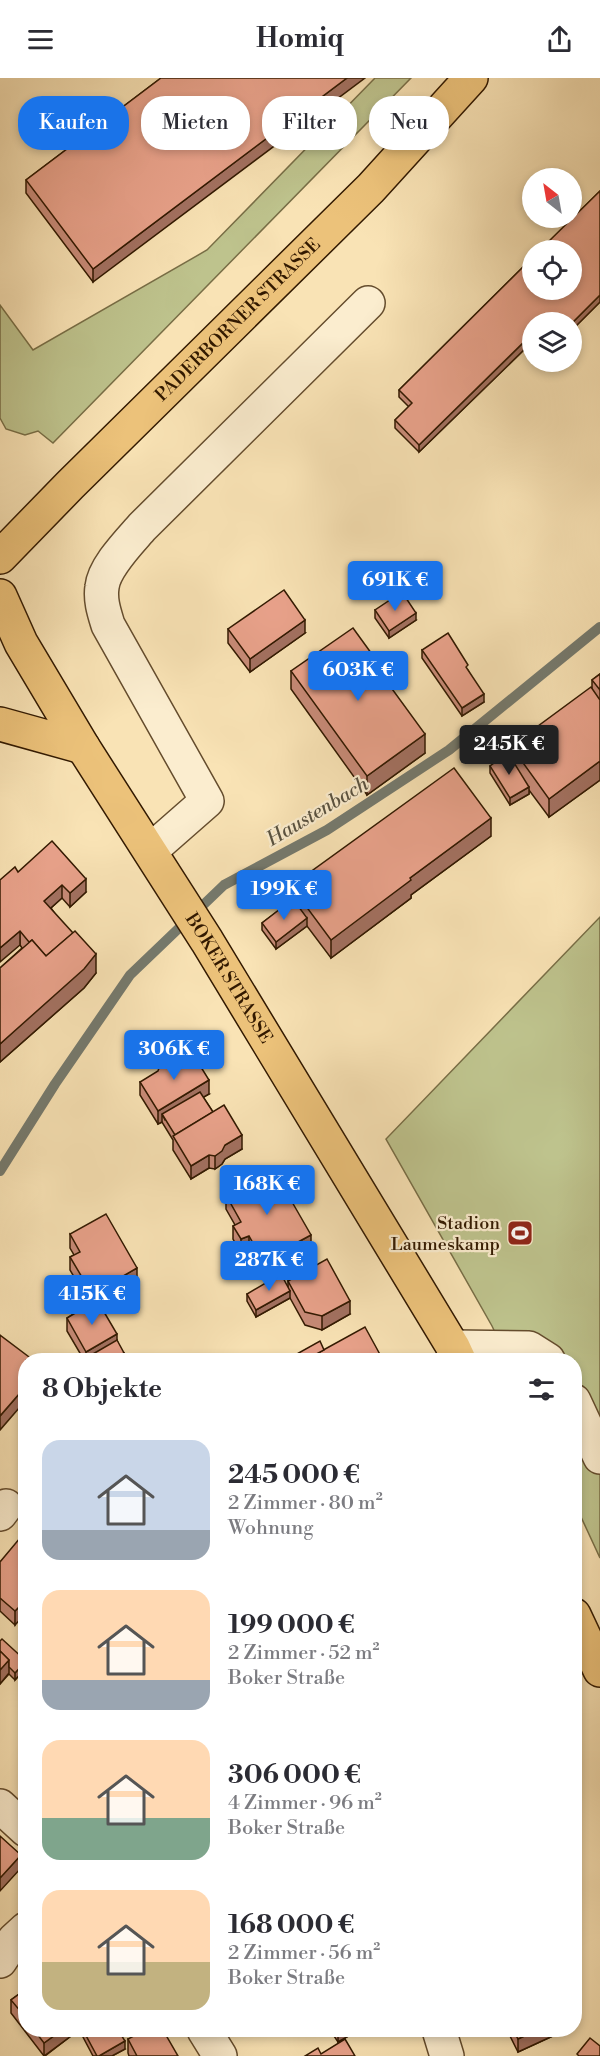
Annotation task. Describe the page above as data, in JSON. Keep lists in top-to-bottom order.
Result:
{
  "streets": {
    "main road": ["PADERBORNER STRASSE", "BOKER STRASSE"]
  },
  "water": ["Haustenbach"],
  "places": {
    "sports": ["Stadion Laumeskamp"]
  },
  "north": "top left",
  "page": {
    "header": "Homiq",
    "chip": [
      "Kaufen",
      "Mieten",
      "Filter",
      "Neu"
    ],
    "price": [
      "691K €",
      "603K €",
      "245K €",
      "199K €",
      "306K €",
      "168K €",
      "287K €",
      "415K €"
    ],
    "heading": "8 Objekte",
    "list": [
      {
        "name": "245 000 €",
        "note": "2 Zimmer · 80 m² · Wohnung"
      },
      {
        "name": "199 000 €",
        "note": "2 Zimmer · 52 m² · Boker Straße"
      },
      {
        "name": "306 000 €",
        "note": "4 Zimmer · 96 m² · Boker Straße"
      },
      {
        "name": "168 000 €",
        "note": "2 Zimmer · 56 m² · Boker Straße"
      }
    ]
  }
}
